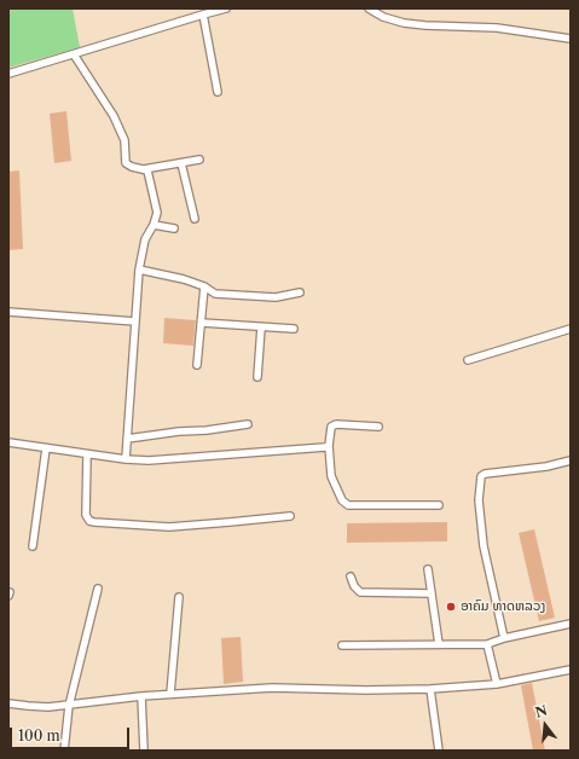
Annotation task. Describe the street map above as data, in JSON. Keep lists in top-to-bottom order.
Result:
{
  "places": ["ອາຄົມ ທາດຫລວງ"],
  "scale_bar": "100 m",
  "north": "top"
}
